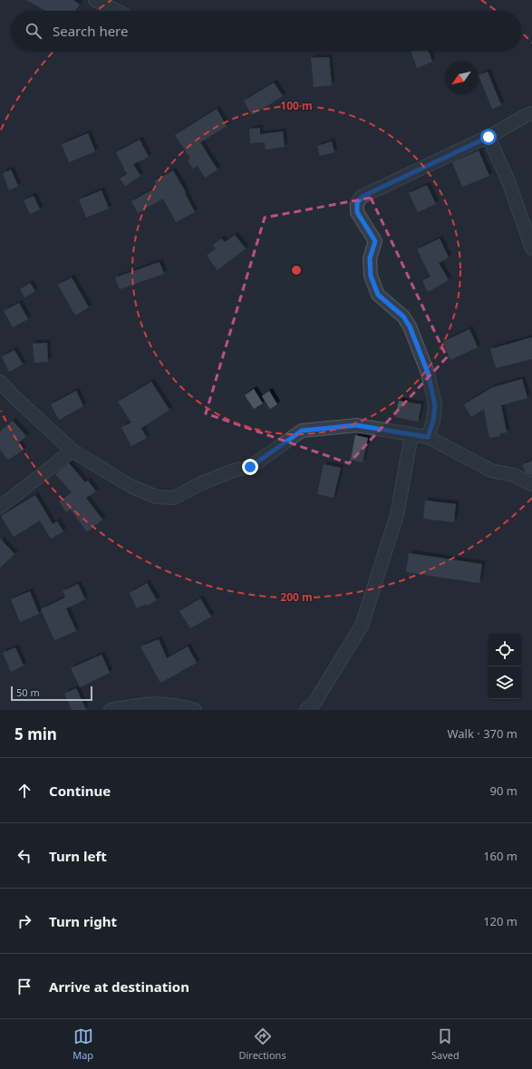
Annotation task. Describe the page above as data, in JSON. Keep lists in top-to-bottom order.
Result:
{
  "scale_bar": "50 m",
  "north": "bottom left",
  "page": {
    "search": "Search here",
    "scale": "50 m",
    "heading": ["5 min", "Walk · 370 m"],
    "list": [
      ["Continue", "90 m"],
      ["Turn left", "160 m"],
      ["Turn right", "120 m"],
      "Arrive at destination"
    ],
    "nav": ["Map", "Directions", "Saved"]
  },
  "rings": ["100 m", "200 m"]
}
